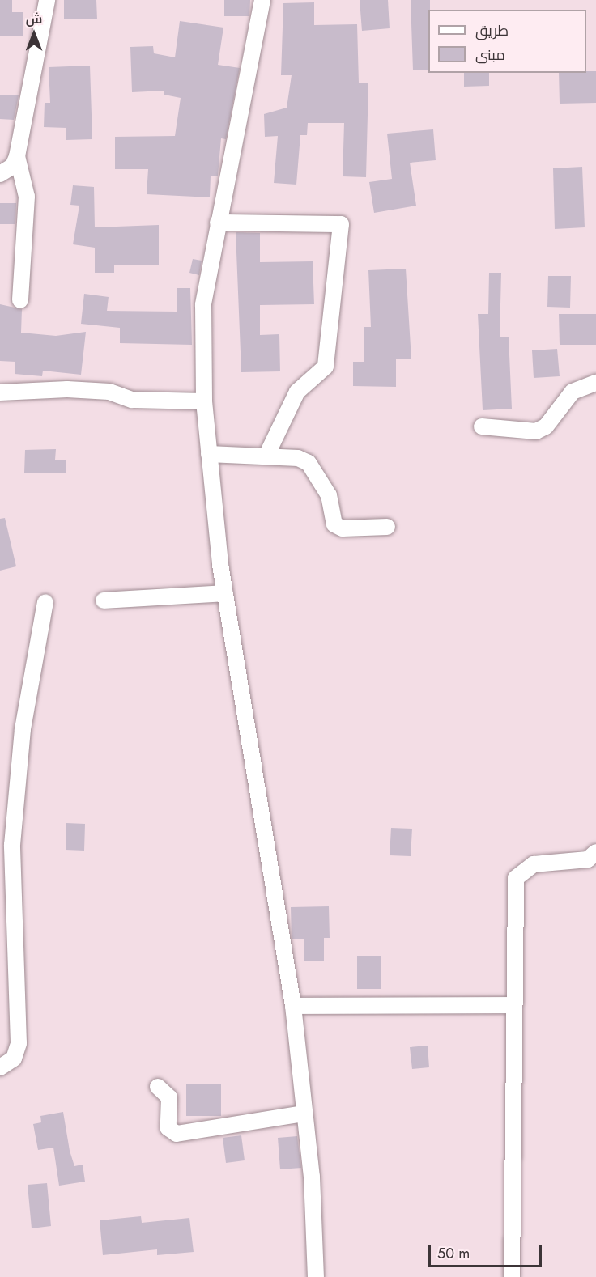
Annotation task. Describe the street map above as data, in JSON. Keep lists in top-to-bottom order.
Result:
{
  "legend": ["طريق", "مبنى"],
  "scale_bar": "50 m",
  "north": "top"
}
